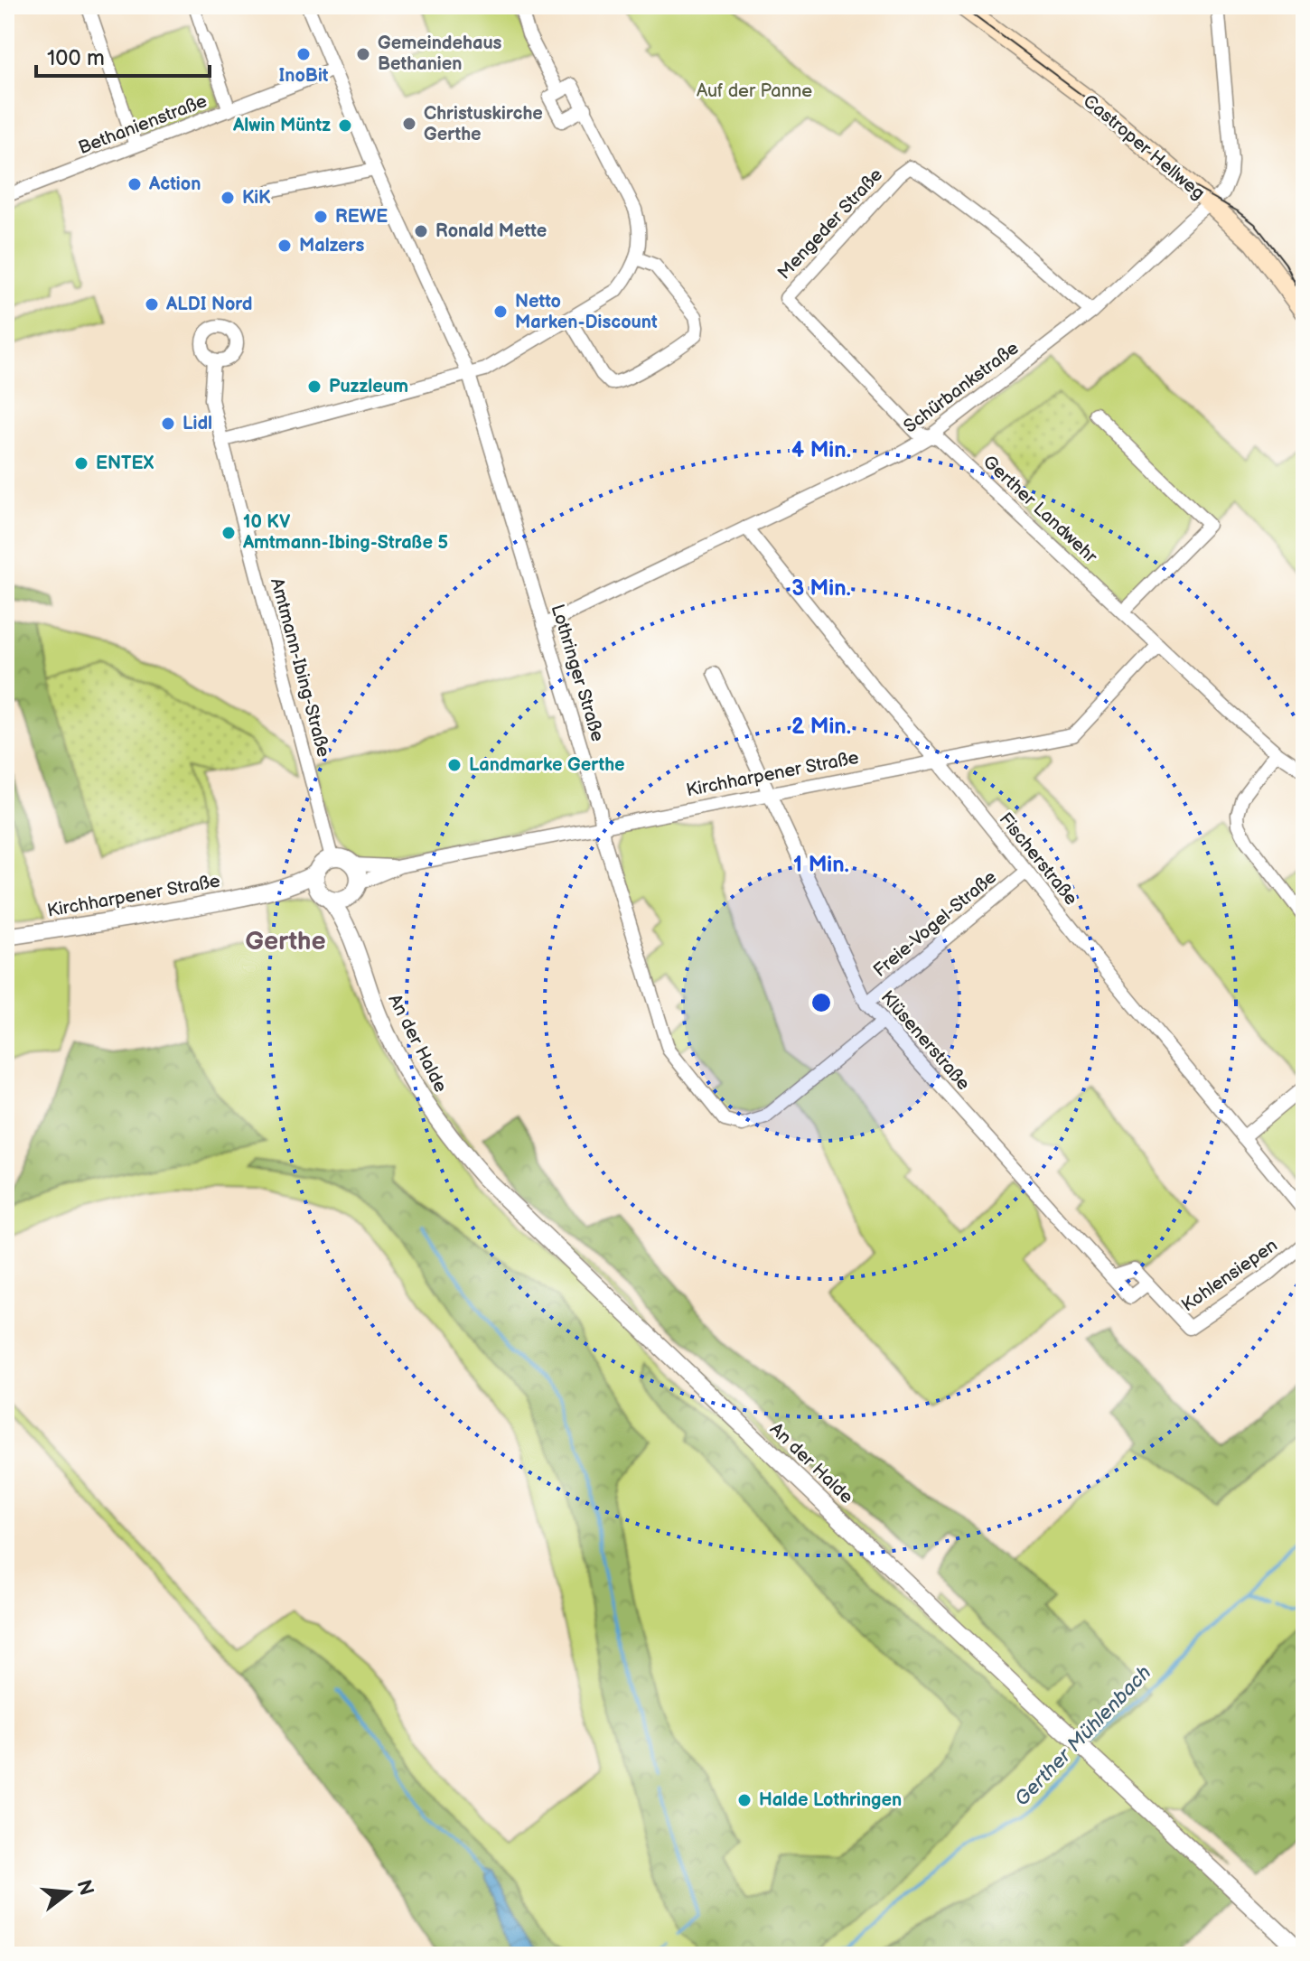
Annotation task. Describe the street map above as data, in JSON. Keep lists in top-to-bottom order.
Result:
{
  "streets": {
    "main road": ["Castroper Hellweg"],
    "street": [
      "Bethanienstraße",
      "Mengeder Straße",
      "Schürbankstraße",
      "Gerther Landwehr",
      "Amtmann-Ibing-Straße",
      "Lothringer Straße",
      "Kirchharpener Straße",
      "Fischerstraße",
      "Freie-Vogel-Straße",
      "Klüsenerstraße",
      "An der Halde",
      "Kohlensiepen"
    ]
  },
  "crossings": [
    ["Bethanienstraße", "Lothringer Straße"],
    ["Castroper Hellweg", "Schürbankstraße"],
    ["Mengeder Straße", "Schürbankstraße"],
    ["Mengeder Straße", "Gerther Landwehr"],
    ["Schürbankstraße", "Gerther Landwehr"],
    ["Schürbankstraße", "Lothringer Straße"],
    ["Schürbankstraße", "Fischerstraße"],
    ["Gerther Landwehr", "Kirchharpener Straße"],
    ["Amtmann-Ibing-Straße", "Kirchharpener Straße"],
    ["Amtmann-Ibing-Straße", "An der Halde"],
    ["Lothringer Straße", "Kirchharpener Straße"],
    ["Lothringer Straße", "Klüsenerstraße"],
    ["Kirchharpener Straße", "Fischerstraße"],
    ["Kirchharpener Straße", "Klüsenerstraße"],
    ["Kirchharpener Straße", "An der Halde"],
    ["Fischerstraße", "Freie-Vogel-Straße"],
    ["Freie-Vogel-Straße", "Klüsenerstraße"],
    ["Klüsenerstraße", "Kohlensiepen"]
  ],
  "districts": ["Gerthe"],
  "water": ["Gerther Mühlenbach"],
  "parks": ["Auf der Panne"],
  "places": [
    "InoBit",
    "Gemeindehaus Bethanien",
    "Christuskirche Gerthe",
    "Alwin Müntz",
    "Action",
    "KiK",
    "REWE",
    "Ronald Mette",
    "Malzers",
    "ALDI Nord",
    "Netto Marken-Discount",
    "Puzzleum",
    "Lidl",
    "ENTEX",
    "10 KV Amtmann-Ibing-Straße 5",
    "Landmarke Gerthe",
    "Halde Lothringen"
  ],
  "scale_bar": "100 m",
  "north": "right",
  "rings": [
    "4 Min.",
    "3 Min.",
    "2 Min.",
    "1 Min."
  ]
}
